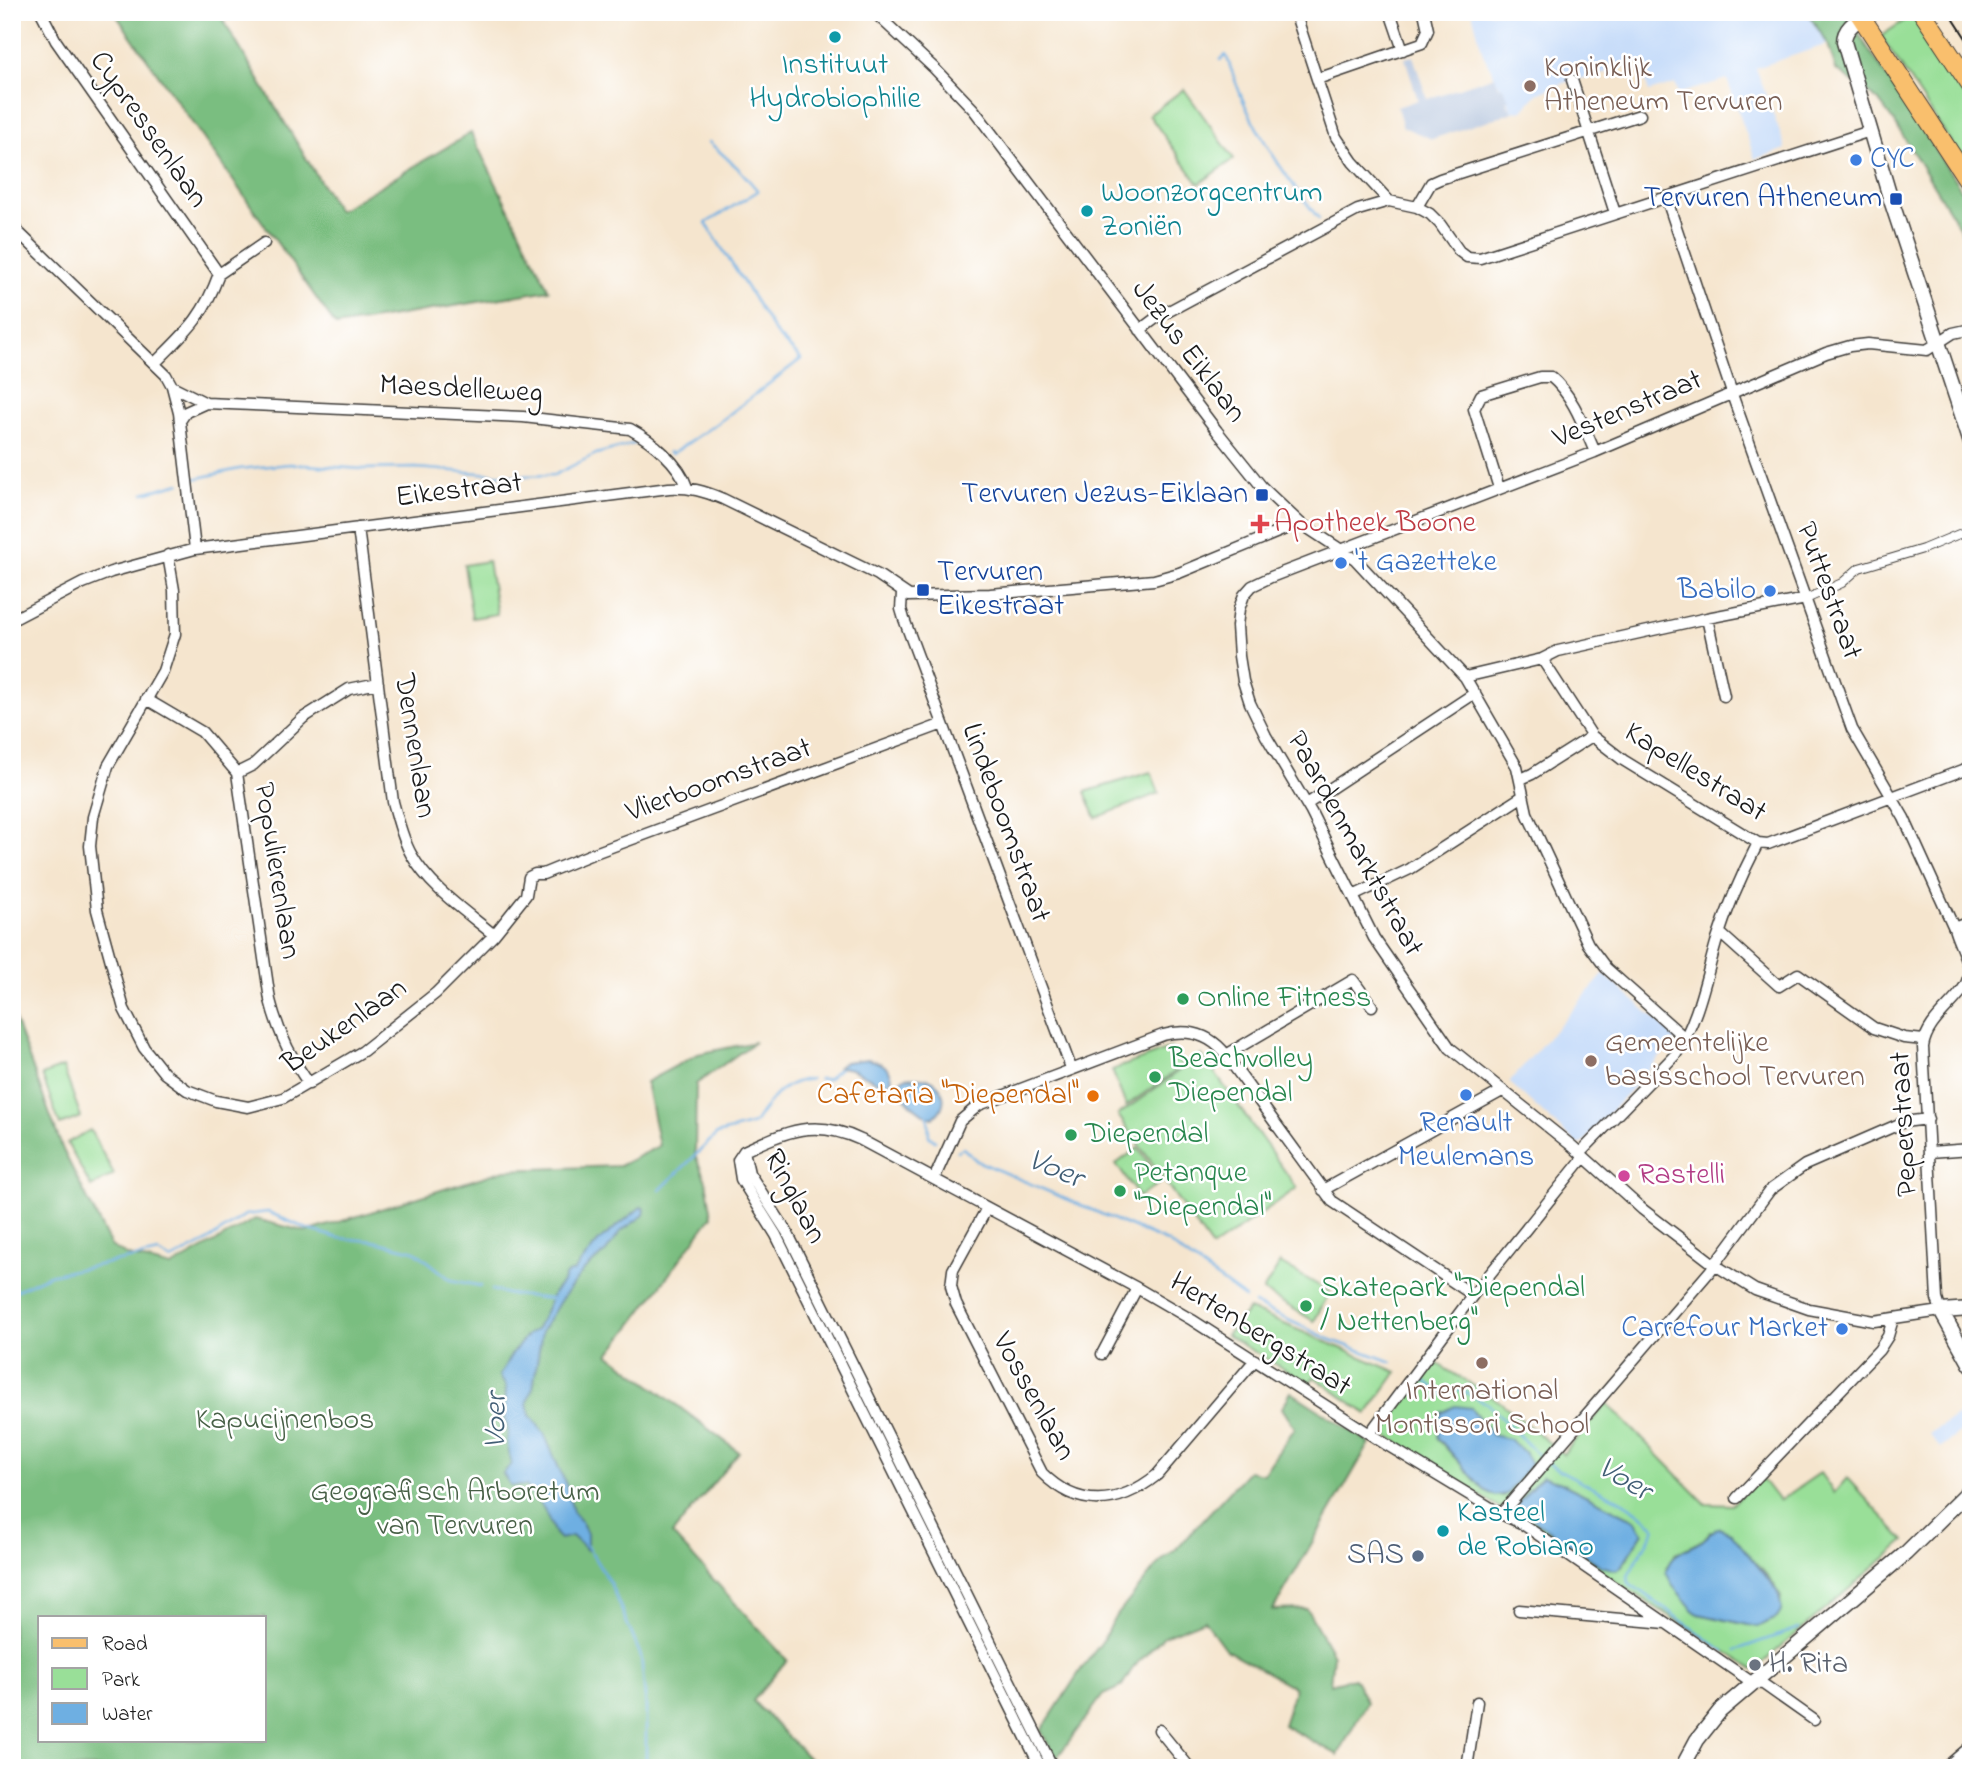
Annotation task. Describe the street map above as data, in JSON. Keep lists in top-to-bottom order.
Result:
{
  "streets": {
    "street": [
      "Cypressenlaan",
      "Jezus Eiklaan",
      "Maesdelleweg",
      "Vestenstraat",
      "Eikestraat",
      "Puttestraat",
      "Dennenlaan",
      "Kapellestraat",
      "Vlierboomstraat",
      "Lindeboomstraat",
      "Paardenmarktstraat",
      "Populierenlaan",
      "Beukenlaan",
      "Peperstraat",
      "Ringlaan",
      "Hertenbergstraat",
      "Vossenlaan"
    ]
  },
  "crossings": [
    ["Jezus Eiklaan", "Vestenstraat"],
    ["Jezus Eiklaan", "Paardenmarktstraat"],
    ["Maesdelleweg", "Eikestraat"],
    ["Vestenstraat", "Puttestraat"],
    ["Vestenstraat", "Paardenmarktstraat"],
    ["Eikestraat", "Dennenlaan"],
    ["Eikestraat", "Lindeboomstraat"],
    ["Eikestraat", "Beukenlaan"],
    ["Puttestraat", "Kapellestraat"],
    ["Puttestraat", "Peperstraat"],
    ["Dennenlaan", "Beukenlaan"],
    ["Kapellestraat", "Peperstraat"],
    ["Vlierboomstraat", "Lindeboomstraat"],
    ["Vlierboomstraat", "Beukenlaan"],
    ["Paardenmarktstraat", "Peperstraat"],
    ["Populierenlaan", "Beukenlaan"],
    ["Ringlaan", "Hertenbergstraat"],
    ["Hertenbergstraat", "Vossenlaan"]
  ],
  "water": ["Voer"],
  "parks": ["Kapucijnenbos", "Geografisch Arboretum van Tervuren"],
  "places": {
    "other": [
      "Instituut Hydrobiophilie",
      "Koninklijk Atheneum Tervuren",
      "CYC",
      "Woonzorgcentrum Zoniën",
      "'t Gazetteke",
      "Babilo",
      "Online Fitness",
      "Gemeentelijke basisschool Tervuren",
      "Beachvolley Diependal",
      "Renault Meulemans",
      "Cafetaria \"Diependal\"",
      "Diependal",
      "Rastelli",
      "Petanque \"Diependal\"",
      "Skatepark \"Diependal / Nettenberg\"",
      "Carrefour Market",
      "International Montissori School",
      "Kasteel de Robiano",
      "SAS",
      "H. Rita"
    ],
    "transit": ["Tervuren Atheneum", "Tervuren Jezus-Eiklaan", "Tervuren Eikestraat"],
    "health": ["Apotheek Boone"]
  },
  "legend": ["Road", "Park", "Water"]
}
